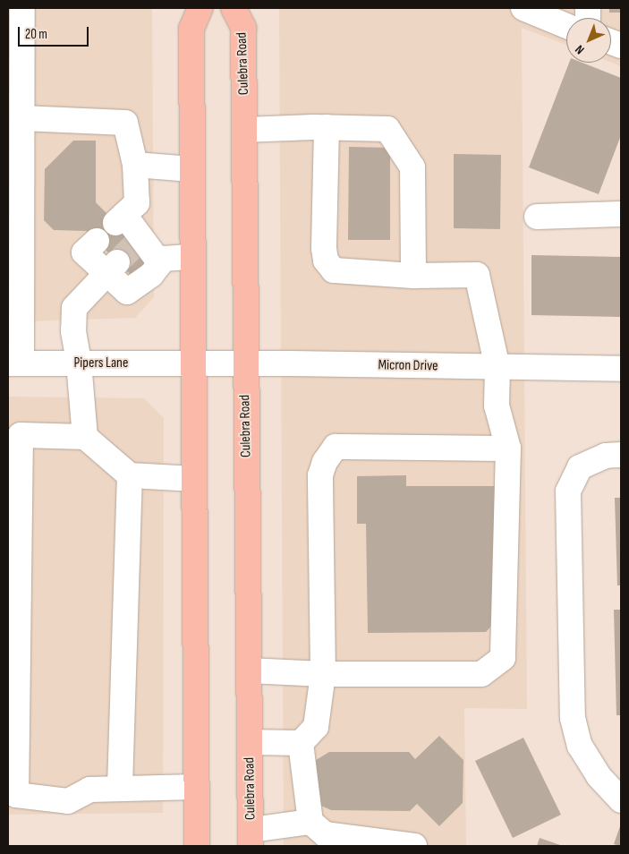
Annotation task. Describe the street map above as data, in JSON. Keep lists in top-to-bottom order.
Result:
{
  "streets": {
    "main road": ["Culebra Road"],
    "street": ["Pipers Lane", "Micron Drive"]
  },
  "crossings": [
    ["Culebra Road", "Micron Drive"],
    ["Pipers Lane", "Micron Drive"]
  ],
  "scale_bar": "20 m",
  "north": "bottom left"
}
